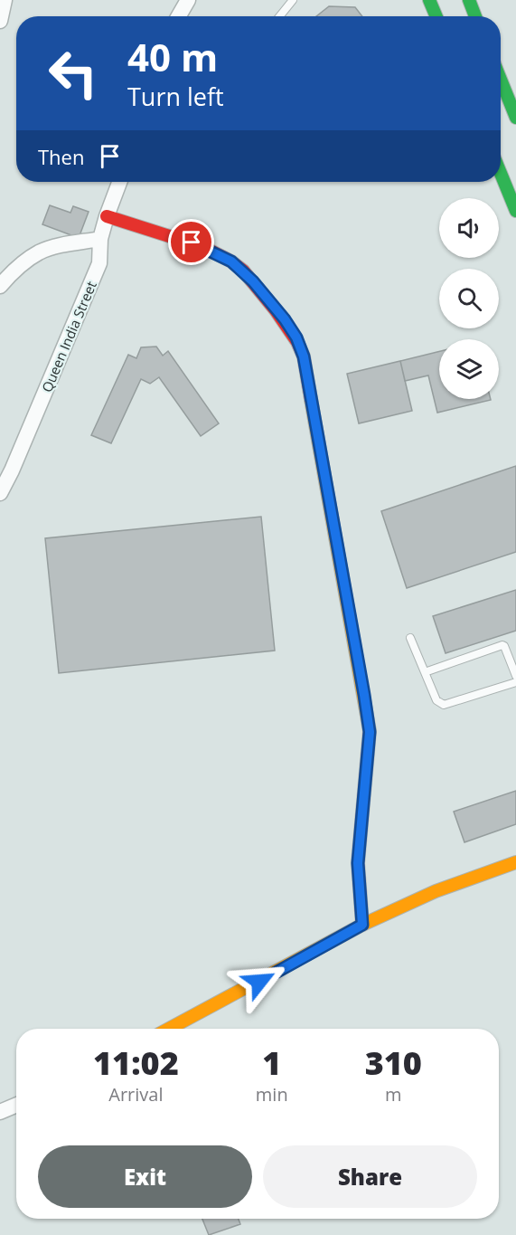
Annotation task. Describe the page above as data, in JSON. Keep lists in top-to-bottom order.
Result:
{
  "streets": {
    "street": ["Queen India Street"]
  },
  "page": {
    "turn": ["40 m", "Turn left"],
    "then": "Then",
    "eta": [
      "11:02",
      "Arrival",
      "1",
      "min",
      "310",
      "m"
    ],
    "buttons": ["Exit", "Share"]
  }
}
